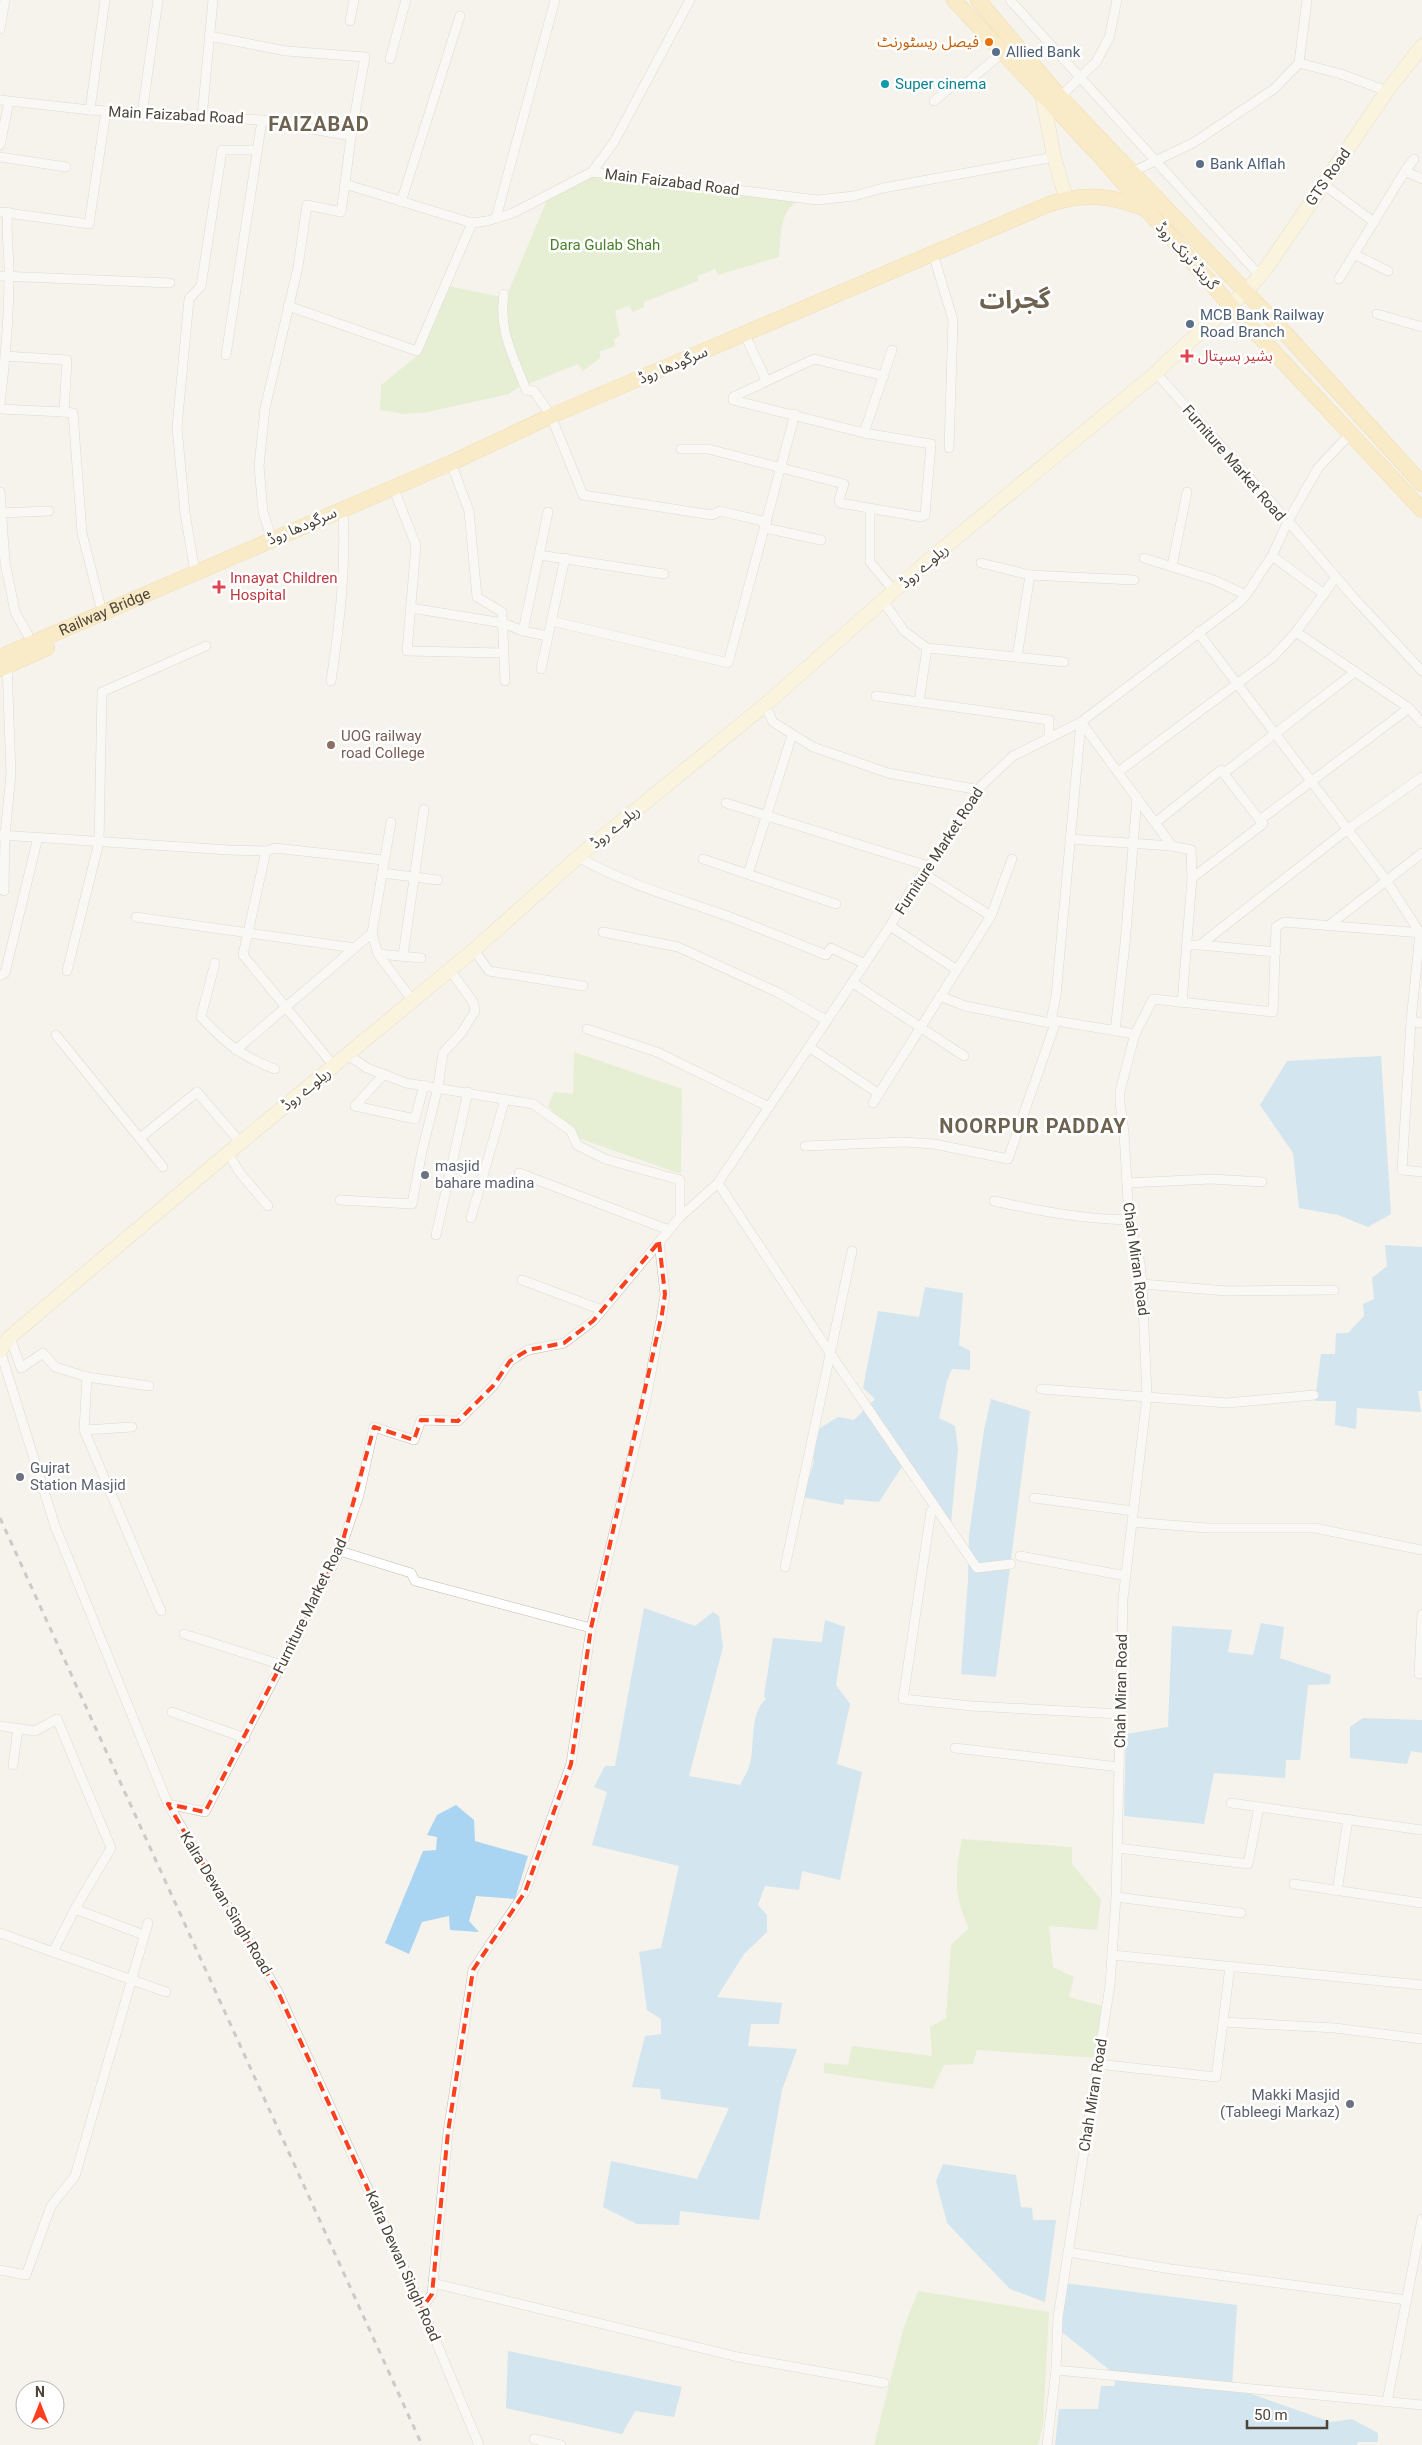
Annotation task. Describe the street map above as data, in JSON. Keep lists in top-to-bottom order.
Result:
{
  "streets": {
    "main road": ["گرینڈ ٹرنک روڈ", "سرگودھا روڈ"],
    "street": [
      "Main Faizabad Road",
      "GTS Road",
      "Furniture Market Road",
      "ریلوے روڈ",
      "Chah Miran Road",
      "Kalra Dewan Singh Road"
    ]
  },
  "crossings": [
    ["GTS Road", "گرینڈ ٹرنک روڈ"],
    ["GTS Road", "ریلوے روڈ"],
    ["گرینڈ ٹرنک روڈ", "سرگودھا روڈ"],
    ["گرینڈ ٹرنک روڈ", "ریلوے روڈ"],
    ["Furniture Market Road", "ریلوے روڈ"],
    ["Furniture Market Road", "Kalra Dewan Singh Road"],
    ["ریلوے روڈ", "Kalra Dewan Singh Road"]
  ],
  "districts": ["FAIZABAD", "گجرات", "NOORPUR PADDAY"],
  "parks": ["Dara Gulab Shah"],
  "places": {
    "other": [
      "فیصل ریسٹورنٹ",
      "Allied Bank",
      "Super cinema",
      "Bank Alflah",
      "MCB Bank Railway Road Branch",
      "UOG railway road College",
      "masjid bahare madina",
      "Gujrat Station Masjid",
      "Makki Masjid (Tableegi Markaz)"
    ],
    "health": ["بشیر ہسپتال", "Innayat Children Hospital"]
  },
  "scale_bar": "50 m",
  "north": "top"
}
